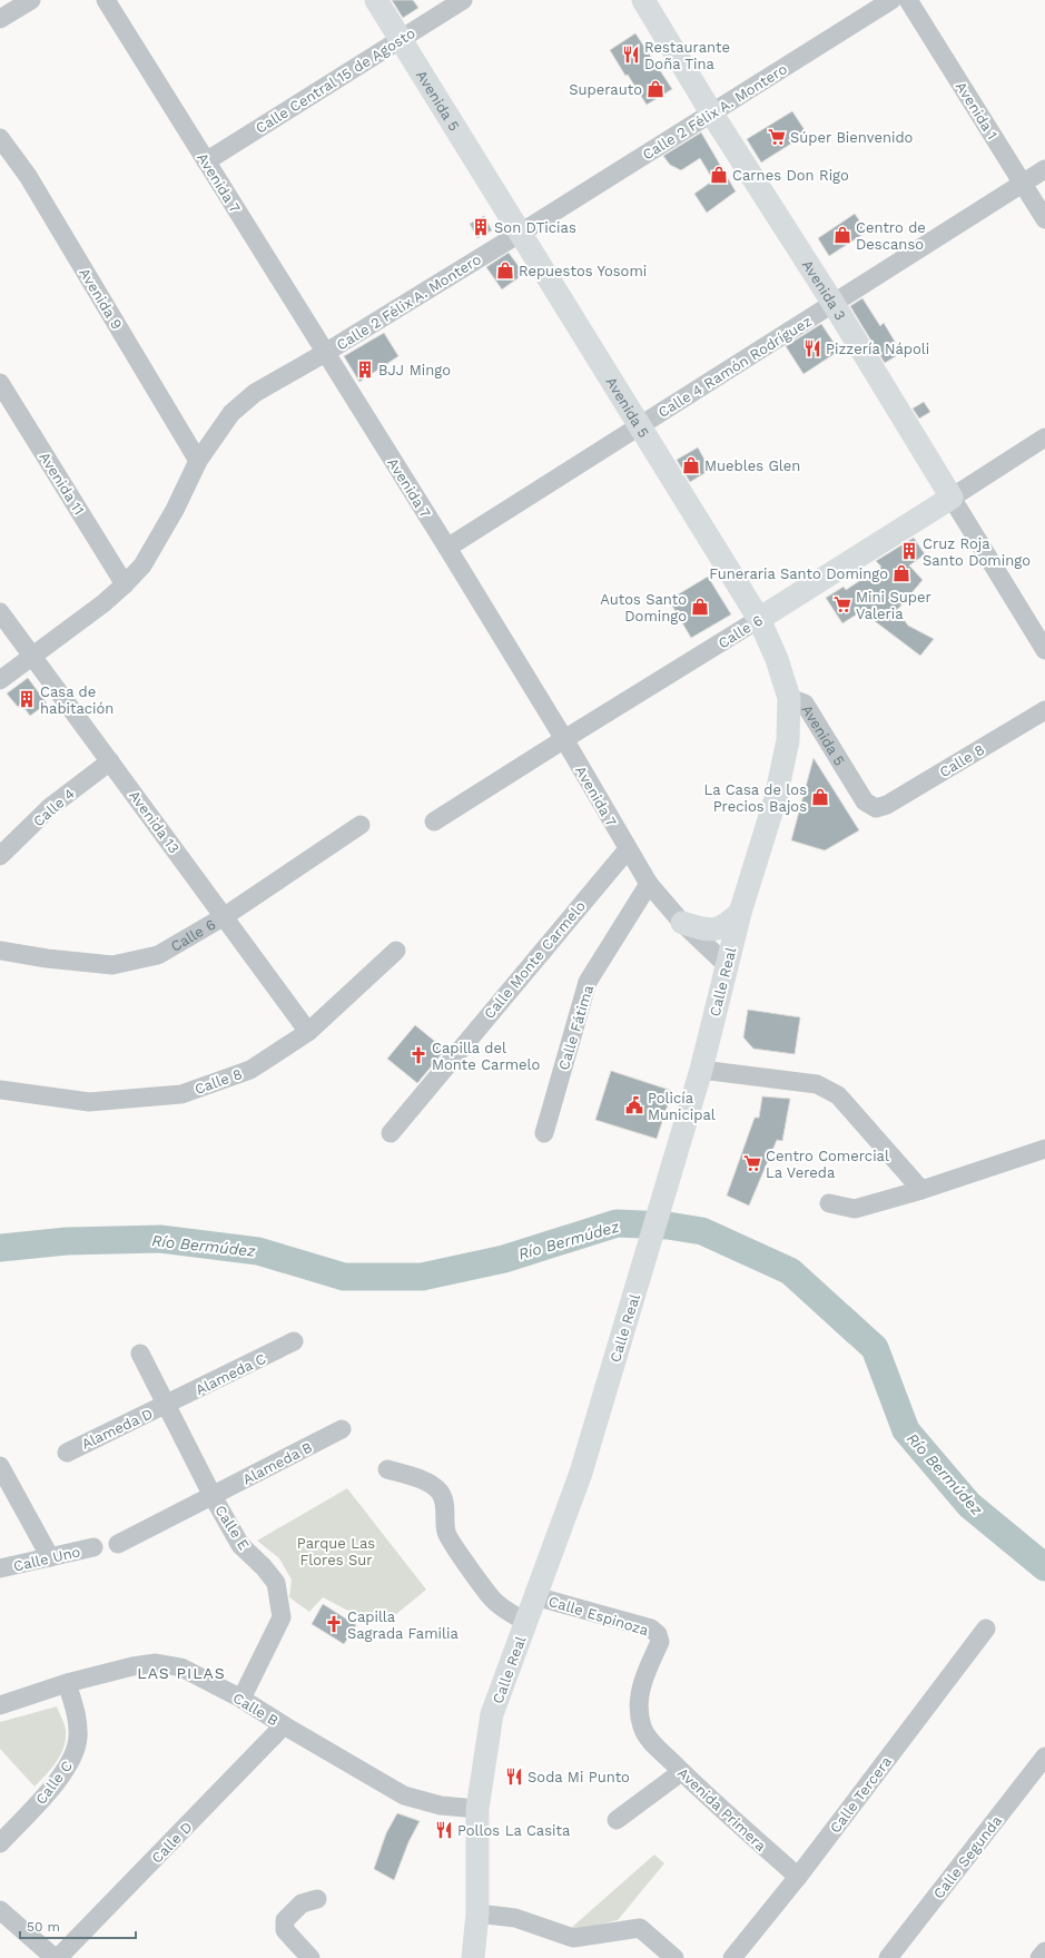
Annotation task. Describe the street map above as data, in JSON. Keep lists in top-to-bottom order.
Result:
{
  "streets": {
    "main road": [
      "Avenida 5",
      "Avenida 3",
      "Calle 6",
      "Calle Real"
    ],
    "street": [
      "Calle Central 15 de Agosto",
      "Avenida 1",
      "Calle 2 Félix A. Montero",
      "Avenida 7",
      "Avenida 9",
      "Calle 4 Ramón Rodríguez",
      "Avenida 11",
      "Calle 8",
      "Calle 4",
      "Avenida 13",
      "Calle Monte Carmelo",
      "Calle Fátima",
      "Alameda C",
      "Alameda D",
      "Alameda B",
      "Calle E",
      "Calle Uno",
      "Calle Espinoza",
      "Calle B",
      "Calle C",
      "Calle Tercera",
      "Avenida Primera",
      "Calle D",
      "Calle Segunda"
    ]
  },
  "crossings": [
    ["Calle Central 15 de Agosto", "Avenida 5"],
    ["Calle Central 15 de Agosto", "Avenida 7"],
    ["Avenida 5", "Calle 2 Félix A. Montero"],
    ["Avenida 5", "Calle 4 Ramón Rodríguez"],
    ["Avenida 5", "Calle 6"],
    ["Avenida 5", "Calle 8"],
    ["Avenida 5", "Calle Real"],
    ["Avenida 1", "Calle 4 Ramón Rodríguez"],
    ["Calle 2 Félix A. Montero", "Avenida 7"],
    ["Calle 2 Félix A. Montero", "Avenida 3"],
    ["Calle 2 Félix A. Montero", "Avenida 9"],
    ["Calle 2 Félix A. Montero", "Avenida 11"],
    ["Calle 2 Félix A. Montero", "Avenida 13"],
    ["Avenida 7", "Calle 4 Ramón Rodríguez"],
    ["Avenida 7", "Calle 6"],
    ["Avenida 7", "Calle Monte Carmelo"],
    ["Avenida 7", "Calle Real"],
    ["Avenida 7", "Calle Fátima"],
    ["Avenida 3", "Calle 4 Ramón Rodríguez"],
    ["Avenida 3", "Calle 6"],
    ["Calle 6", "Avenida 13"],
    ["Calle 8", "Avenida 13"],
    ["Calle 4", "Avenida 13"],
    ["Calle Real", "Calle Espinoza"],
    ["Calle Real", "Calle B"],
    ["Alameda C", "Alameda D"],
    ["Alameda C", "Calle E"],
    ["Alameda D", "Calle E"],
    ["Alameda B", "Calle E"],
    ["Calle E", "Calle B"],
    ["Calle Espinoza", "Avenida Primera"],
    ["Calle B", "Calle C"],
    ["Calle B", "Calle D"],
    ["Calle Tercera", "Avenida Primera"]
  ],
  "districts": ["LAS PILAS"],
  "water": ["Río Bermúdez"],
  "parks": ["Parque Las Flores Sur"],
  "places": {
    "restaurant": [
      "Restaurante Doña Tina",
      "Pizzería Nápoli",
      "Soda Mi Punto",
      "Pollos La Casita"
    ],
    "shop": [
      "Superauto",
      "Carnes Don Rigo",
      "Centro de Descanso",
      "Repuestos Yosomi",
      "Muebles Glen",
      "Funeraria Santo Domingo",
      "Autos Santo Domingo",
      "La Casa de los Precios Bajos"
    ],
    "supermarket": ["Súper Bienvenido", "Mini Super Valeria", "Centro Comercial La Vereda"],
    "building": [
      "Son DTicias",
      "BJJ Mingo",
      "Cruz Roja Santo Domingo",
      "Casa de habitación"
    ],
    "church": ["Capilla del Monte Carmelo", "Capilla Sagrada Familia"],
    "public building": ["Policía Municipal"]
  },
  "scale_bar": "50 m"
}
